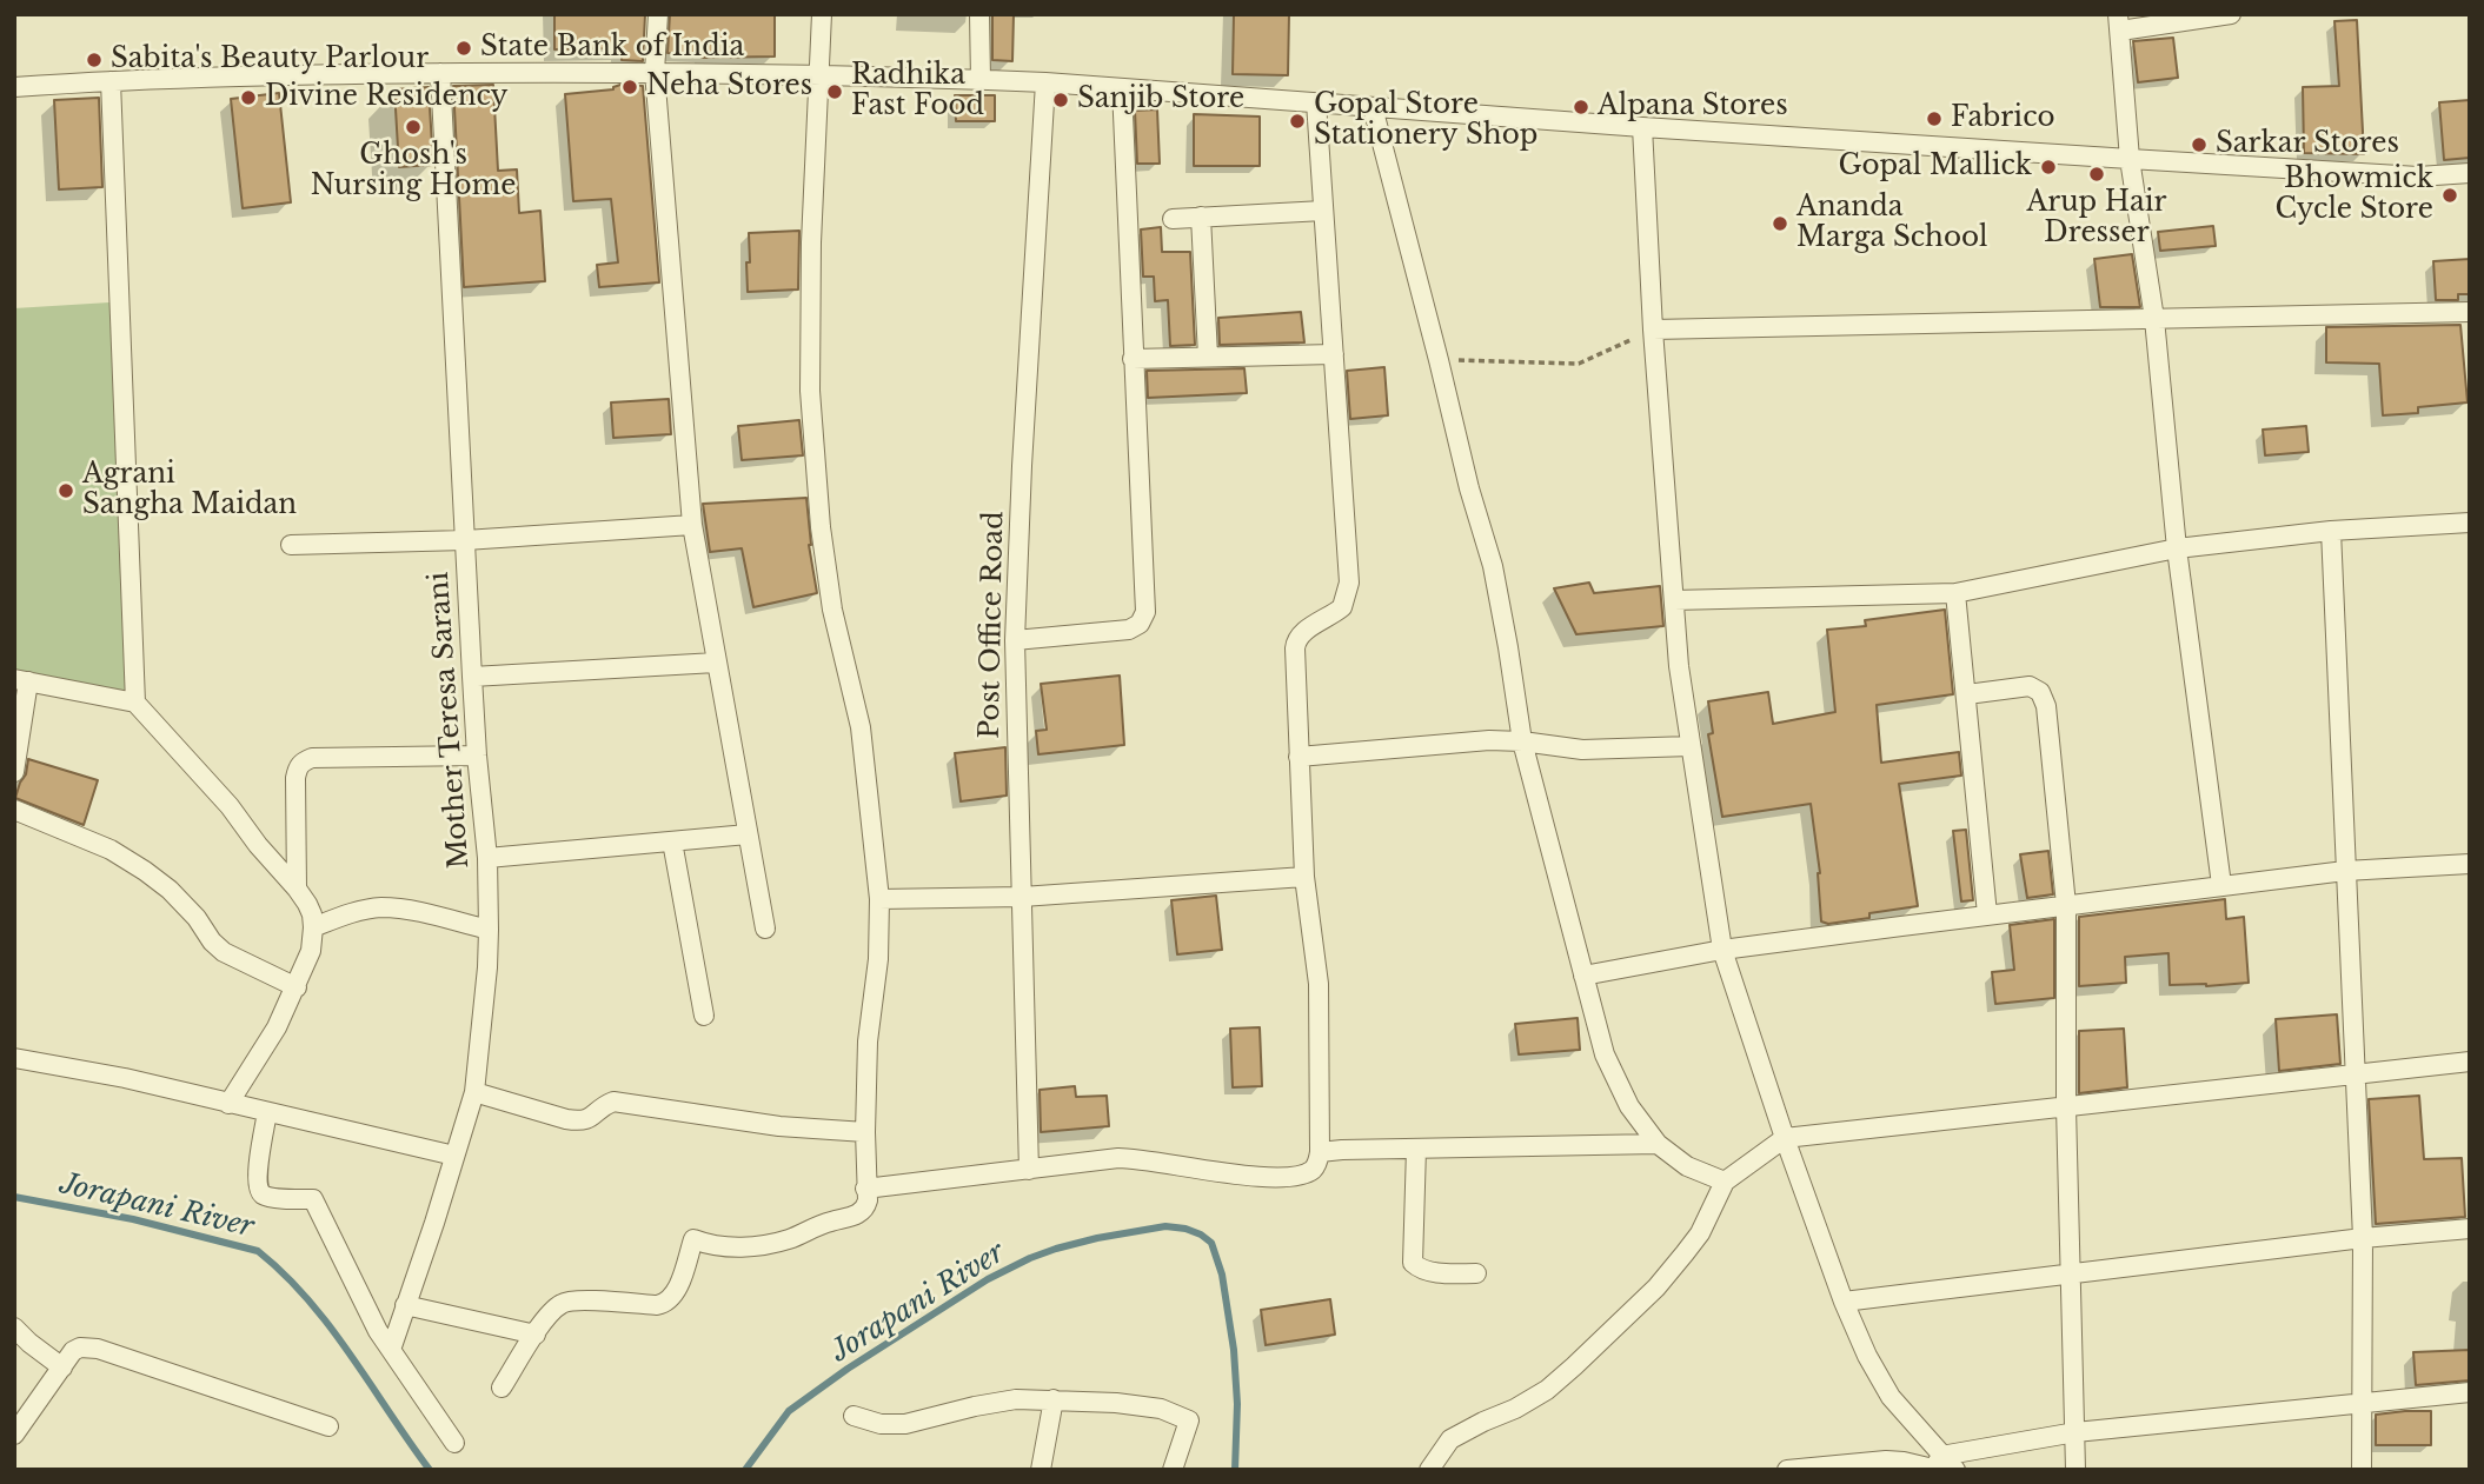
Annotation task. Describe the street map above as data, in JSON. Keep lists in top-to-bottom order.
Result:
{
  "streets": {
    "street": ["Post Office Road", "Mother Teresa Sarani"]
  },
  "water": ["Jorapani River"],
  "places": [
    "State Bank of India",
    "Sabita's Beauty Parlour",
    "Neha Stores",
    "Radhika Fast Food",
    "Divine Residency",
    "Sanjib Store",
    "Alpana Stores",
    "Fabrico",
    "Gopal Store Stationery Shop",
    "Ghosh's Nursing Home",
    "Sarkar Stores",
    "Gopal Mallick",
    "Arup Hair Dresser",
    "Bhowmick Cycle Store",
    "Ananda Marga School",
    "Agrani Sangha Maidan"
  ]
}
